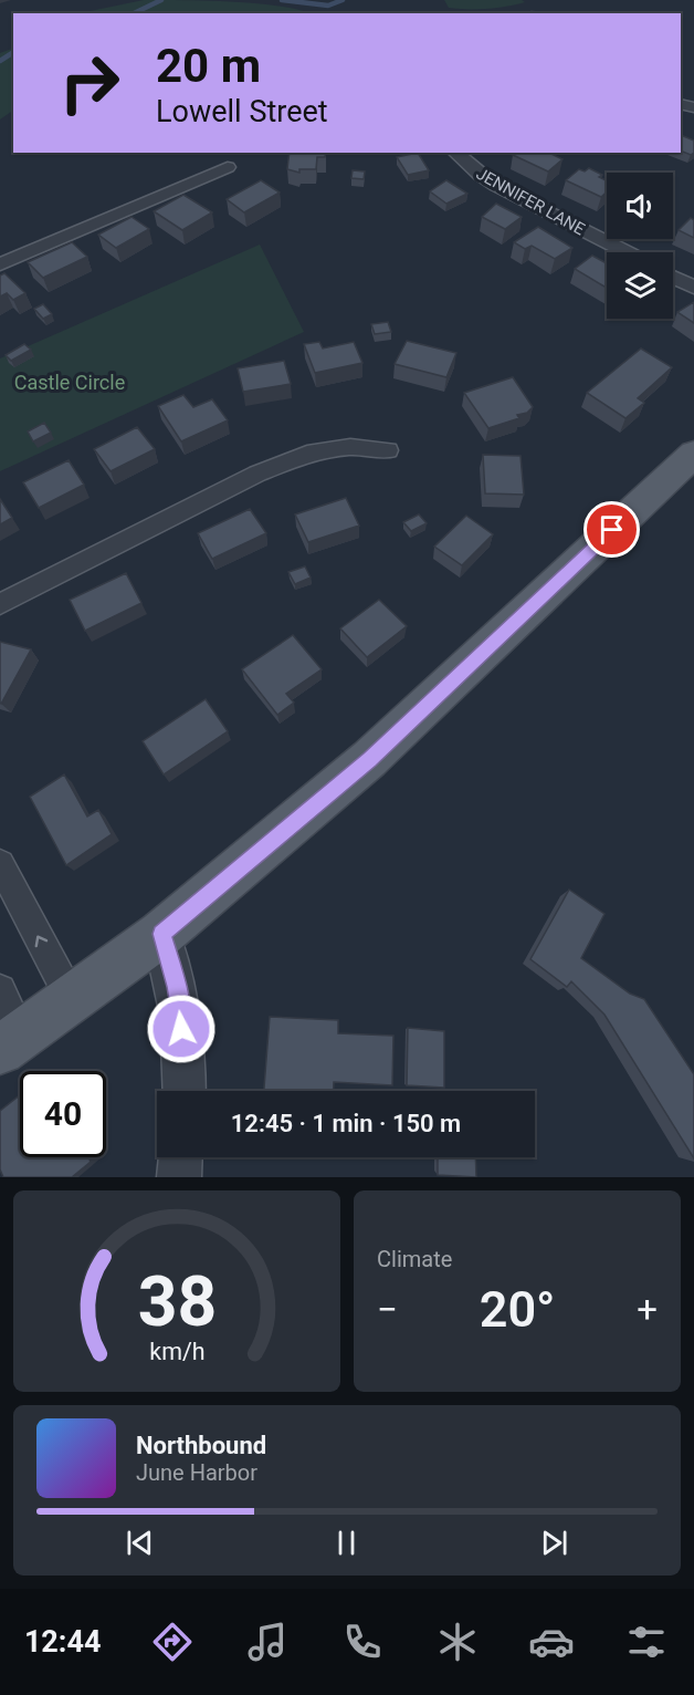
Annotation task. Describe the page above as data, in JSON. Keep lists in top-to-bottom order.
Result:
{
  "streets": {
    "street": ["JENNIFER LANE"]
  },
  "parks": ["Castle Circle"],
  "page": {
    "turn": ["20 m", "Lowell Street"],
    "limit": "40",
    "trip": "12:45 · 1 min · 150 m",
    "tile": "Climate",
    "heat": ["−", "20°", "+"],
    "song": ["Northbound", "June Harbor"],
    "tabs": "12:44",
    "gauge": ["38", "km/h"]
  }
}
